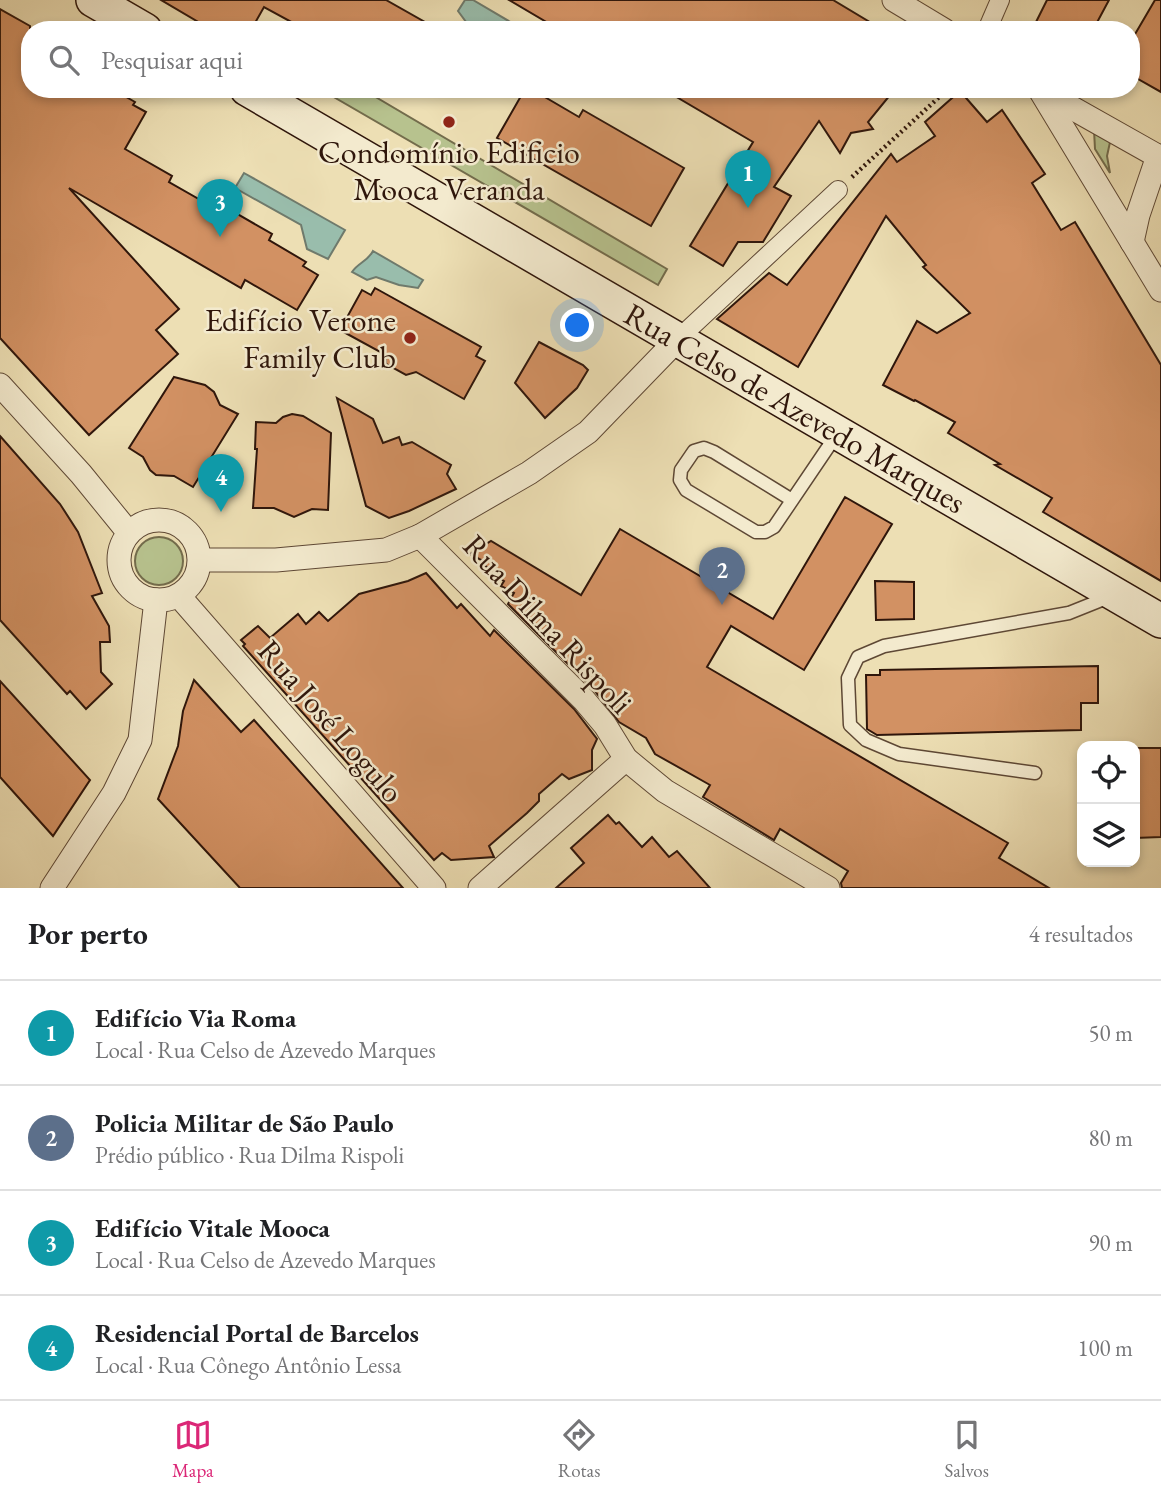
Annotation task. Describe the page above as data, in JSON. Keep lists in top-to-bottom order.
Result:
{
  "streets": {
    "main road": ["Rua Celso de Azevedo Marques"],
    "street": ["Rua Dilma Rispoli", "Rua José Logulo"]
  },
  "places": ["Condomínio Edificio Mooca Veranda", "Edifício Verone Family Club"],
  "page": {
    "search": "Pesquisar aqui",
    "pins": [
      "1",
      "3",
      "4",
      "2"
    ],
    "heading": ["Por perto", "4 resultados"],
    "list": [
      {
        "mark": "1",
        "name": "Edifício Via Roma",
        "note": "Local · Rua Celso de Azevedo Marques",
        "value": "50 m"
      },
      {
        "mark": "2",
        "name": "Policia Militar de São Paulo",
        "note": "Prédio público · Rua Dilma Rispoli",
        "value": "80 m"
      },
      {
        "mark": "3",
        "name": "Edifício Vitale Mooca",
        "note": "Local · Rua Celso de Azevedo Marques",
        "value": "90 m"
      },
      {
        "mark": "4",
        "name": "Residencial Portal de Barcelos",
        "note": "Local · Rua Cônego Antônio Lessa",
        "value": "100 m"
      }
    ],
    "nav": ["Mapa", "Rotas", "Salvos"]
  }
}
